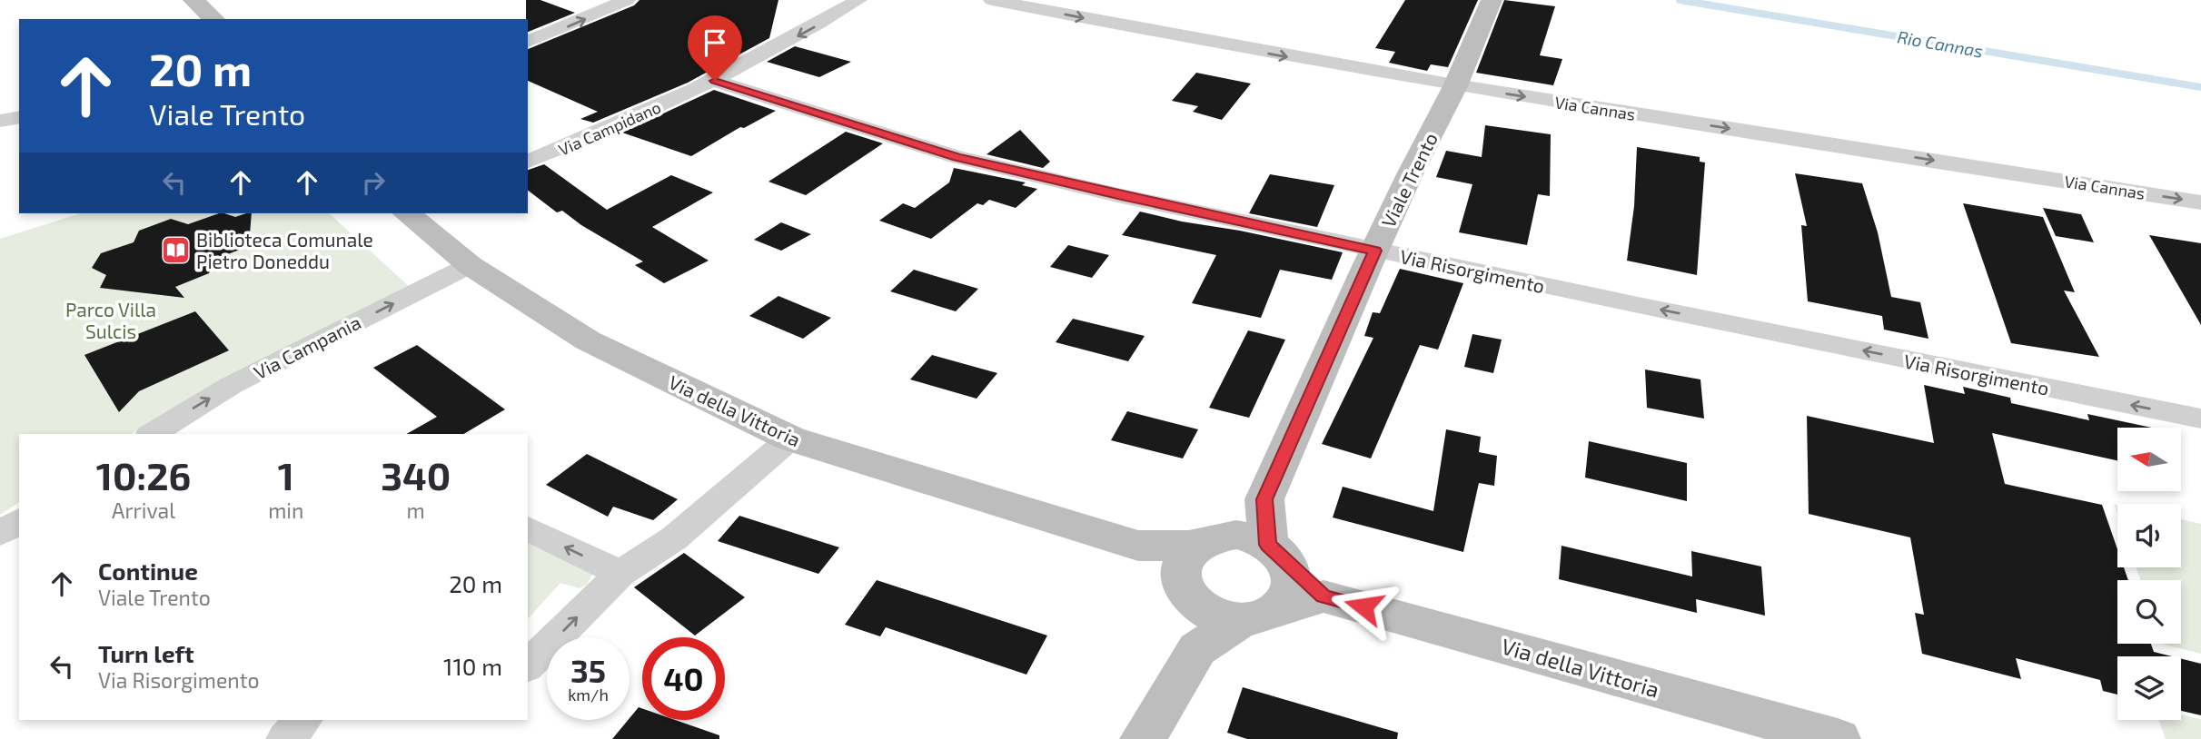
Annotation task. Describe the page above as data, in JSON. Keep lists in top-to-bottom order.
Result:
{
  "streets": {
    "street": [
      "Via Cannas",
      "Via Campidano",
      "Viale Trento",
      "Via Risorgimento",
      "Via Campania",
      "Via della Vittoria"
    ]
  },
  "crossings": [
    ["Via Cannas", "Viale Trento"],
    ["Via Campidano", "Via Risorgimento"],
    ["Viale Trento", "Via Risorgimento"],
    ["Viale Trento", "Via della Vittoria"],
    ["Via Campania", "Via della Vittoria"]
  ],
  "one_way": [
    "Via Cannas",
    "Via Campidano",
    "Via Risorgimento",
    "Via Campania"
  ],
  "water": ["Rio Cannas"],
  "parks": ["Parco Villa Sulcis"],
  "places": {
    "library": ["Biblioteca Comunale Pietro Doneddu"]
  },
  "north": "left",
  "page": {
    "turn": ["20 m", "Viale Trento"],
    "eta": [
      "10:26",
      "Arrival",
      "1",
      "min",
      "340",
      "m"
    ],
    "list": [
      {
        "name": "Continue",
        "note": "Viale Trento",
        "value": "20 m"
      },
      {
        "name": "Turn left",
        "note": "Via Risorgimento",
        "value": "110 m"
      }
    ],
    "speed": "35 km/h",
    "limit": "40"
  }
}
